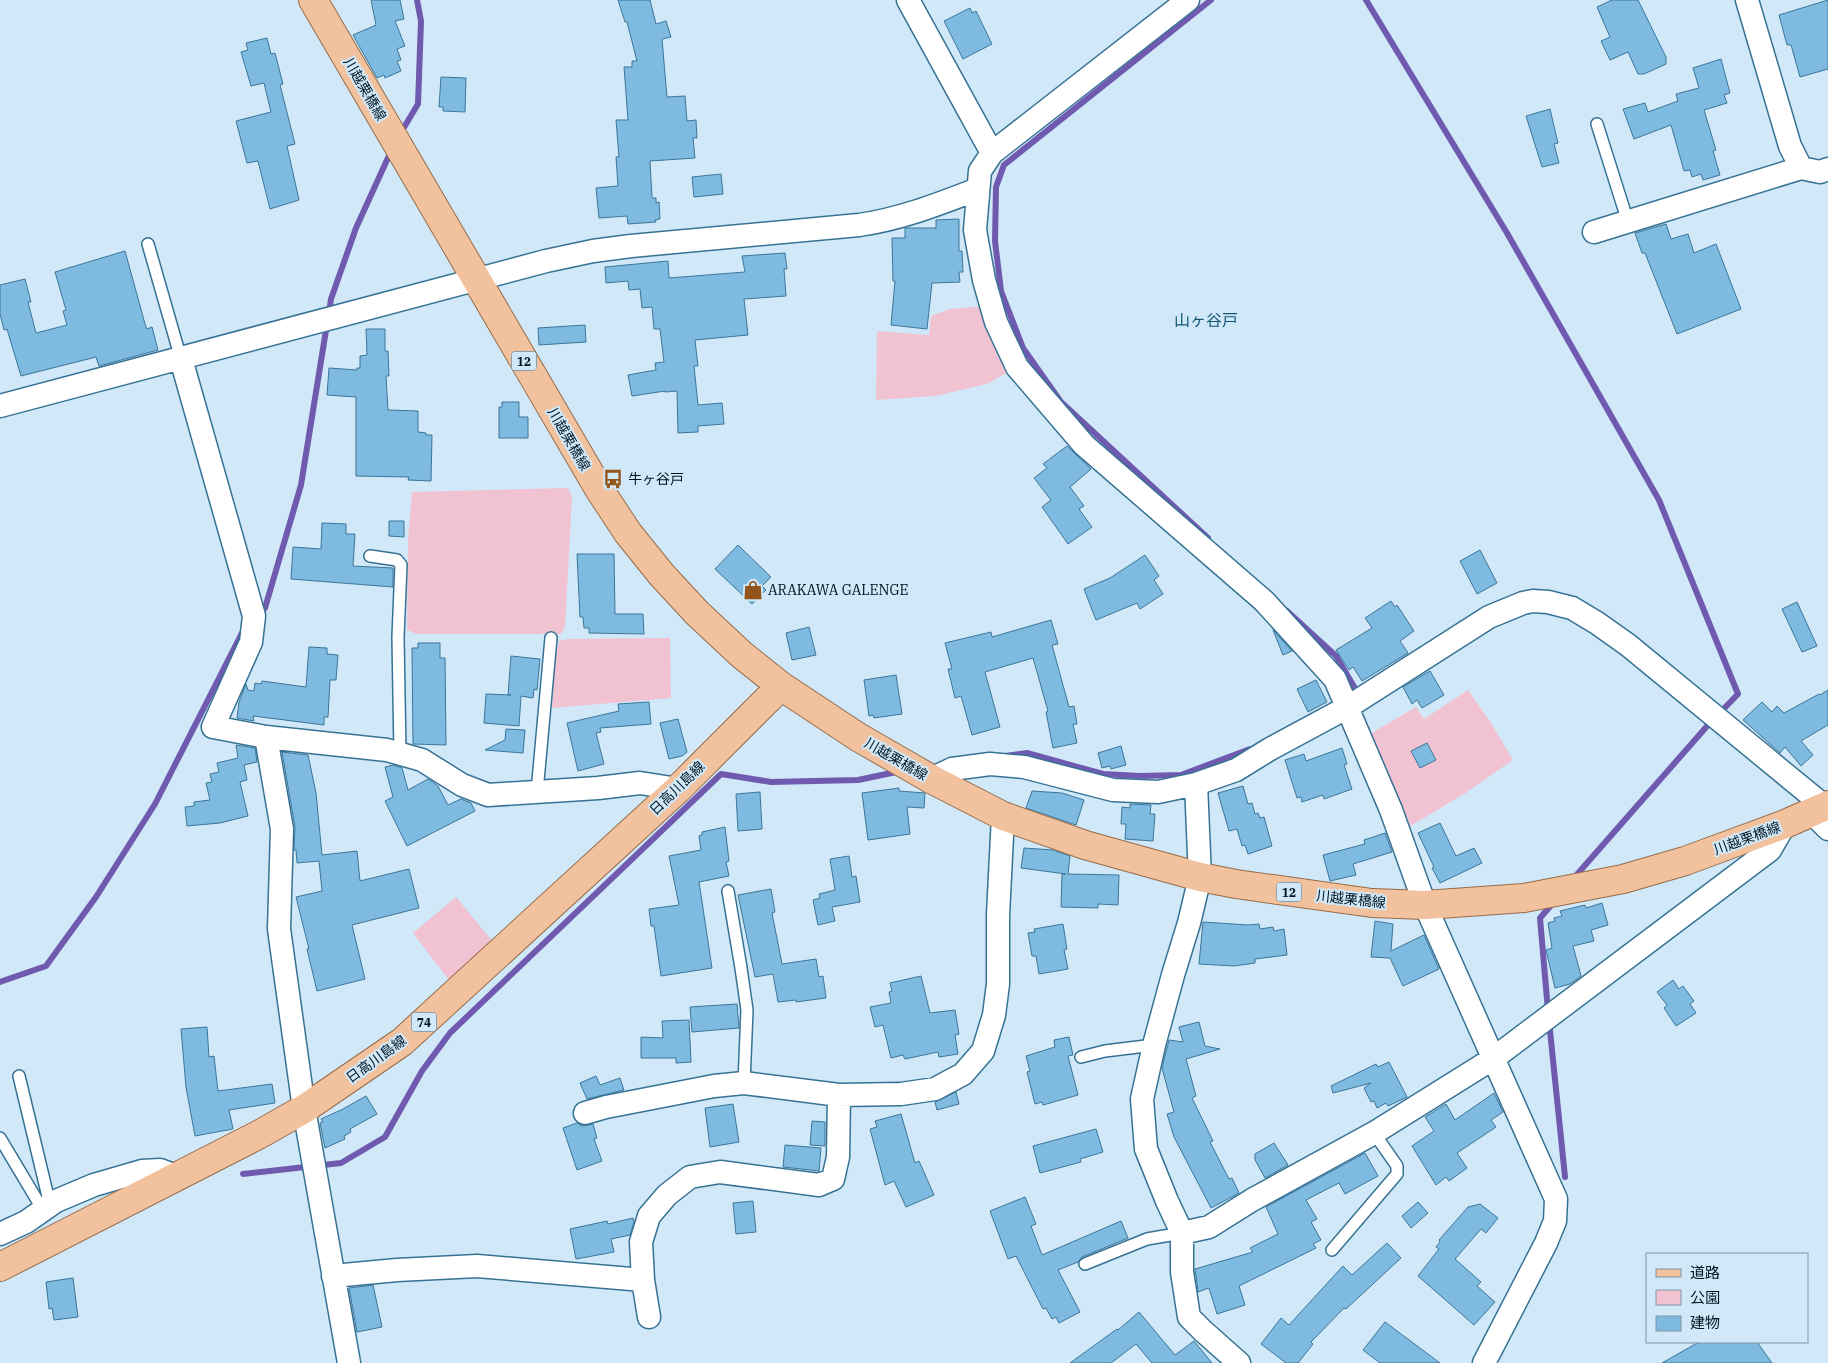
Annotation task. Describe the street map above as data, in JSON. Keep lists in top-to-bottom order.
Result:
{
  "streets": {
    "main road": [
      "川越栗橋線",
      "12",
      "日高川島線",
      "74"
    ]
  },
  "crossings": [
    ["川越栗橋線", "日高川島線"]
  ],
  "districts": ["山ヶ谷戸"],
  "places": {
    "bus stop": ["牛ヶ谷戸"],
    "shop": ["ARAKAWA GALENGE"]
  },
  "legend": ["道路", "公園", "建物"]
}
